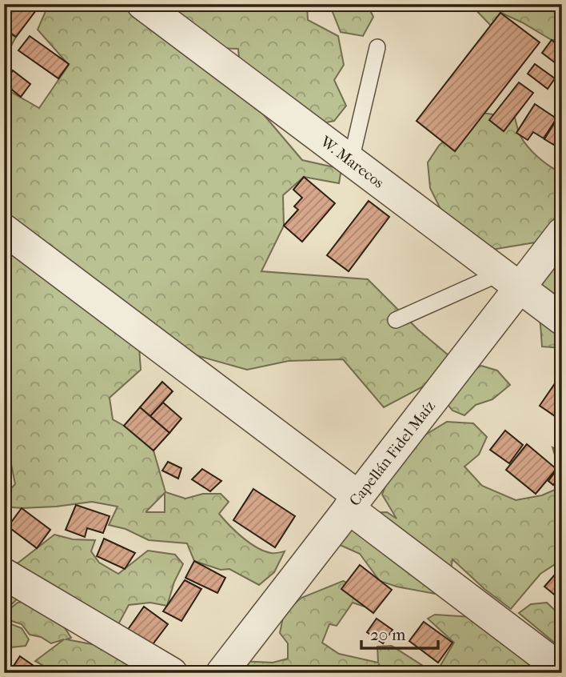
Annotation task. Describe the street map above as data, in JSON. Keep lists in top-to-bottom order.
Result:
{
  "streets": {
    "street": ["W. Marecos", "Capellán Fidel Maíz"]
  },
  "crossings": [
    ["W. Marecos", "Capellán Fidel Maíz"]
  ],
  "scale_bar": "20 m"
}
